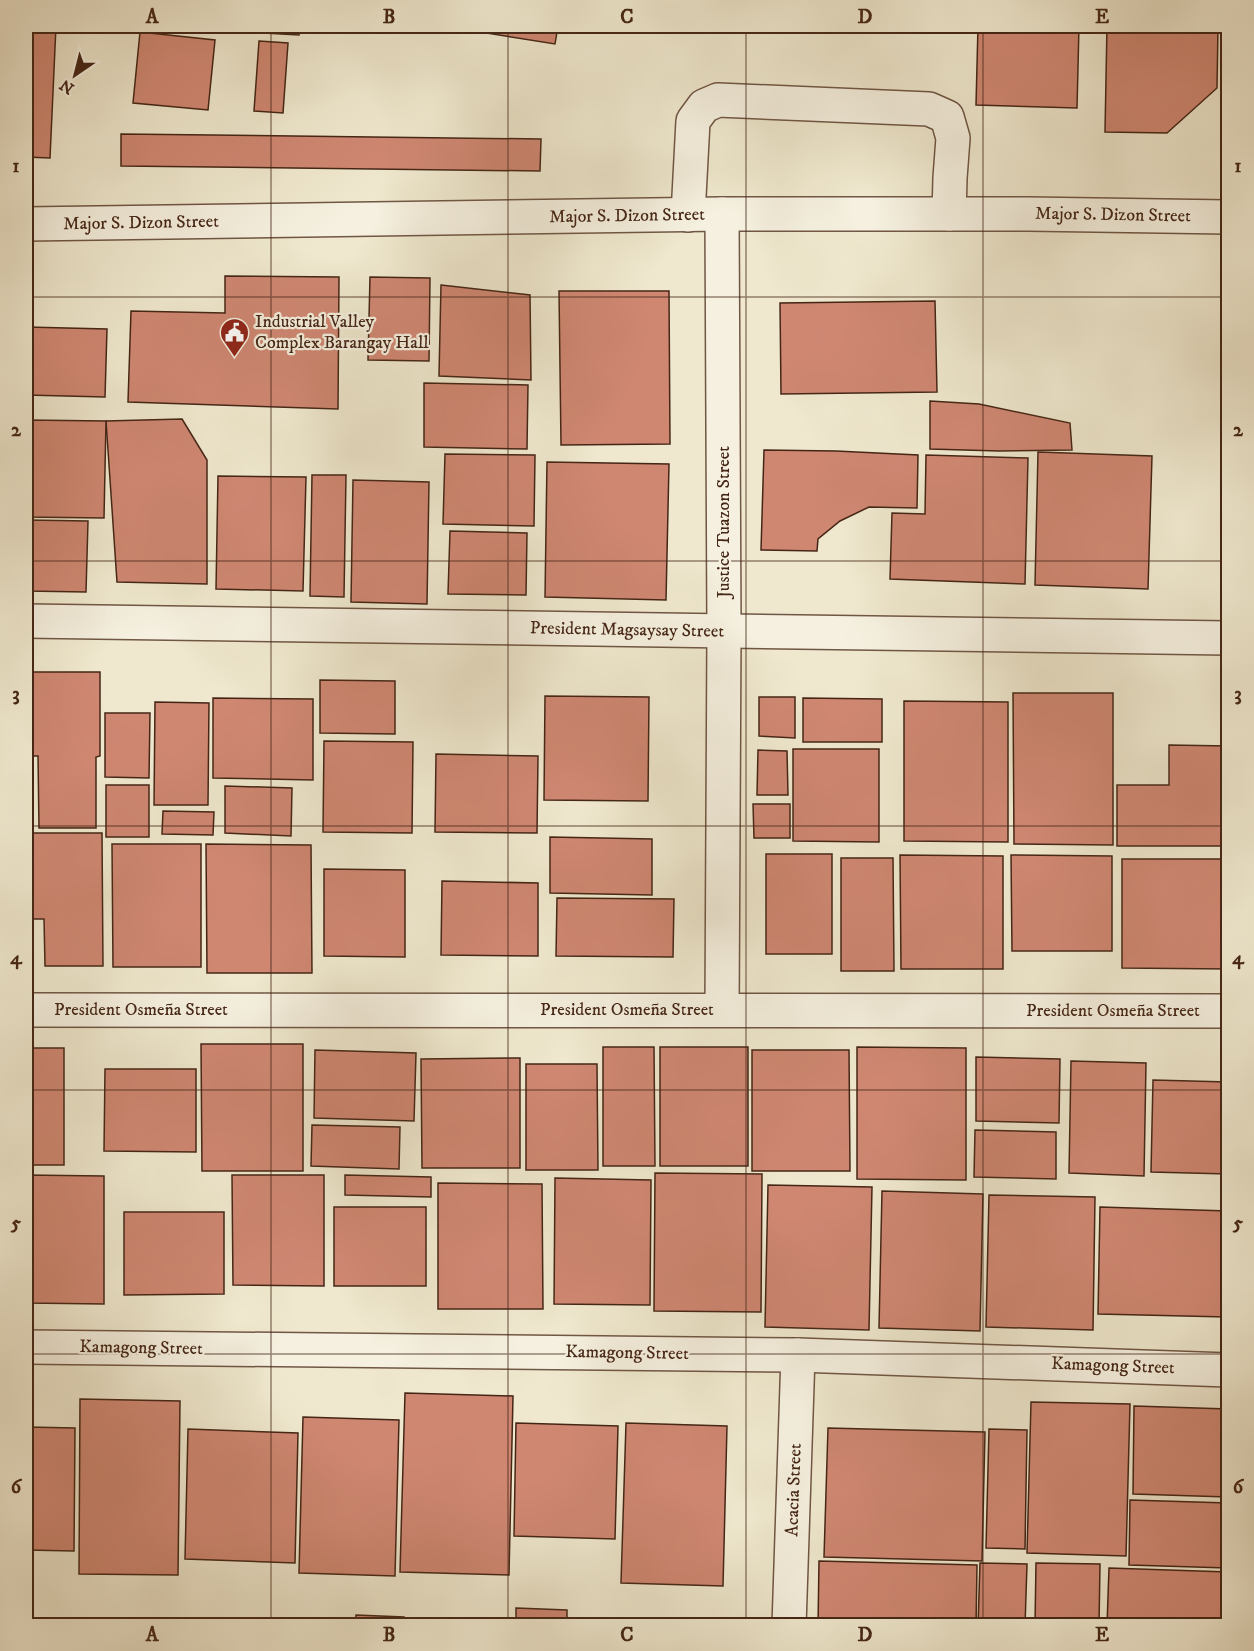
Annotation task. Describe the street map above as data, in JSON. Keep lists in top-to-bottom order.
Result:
{
  "streets": {
    "street": [
      "Major S. Dizon Street",
      "Justice Tuazon Street",
      "President Magsaysay Street",
      "President Osmeña Street",
      "Kamagong Street",
      "Acacia Street"
    ]
  },
  "crossings": [
    ["Major S. Dizon Street", "Justice Tuazon Street"],
    ["Justice Tuazon Street", "President Magsaysay Street"],
    ["Justice Tuazon Street", "President Osmeña Street"],
    ["Kamagong Street", "Acacia Street"]
  ],
  "places": {
    "public building": ["Industrial Valley Complex Barangay Hall"]
  },
  "north": "bottom left",
  "grid": {
    "columns": [
      "A",
      "B",
      "C",
      "D",
      "E"
    ],
    "rows": [
      "1",
      "2",
      "3",
      "4",
      "5",
      "6"
    ]
  }
}
